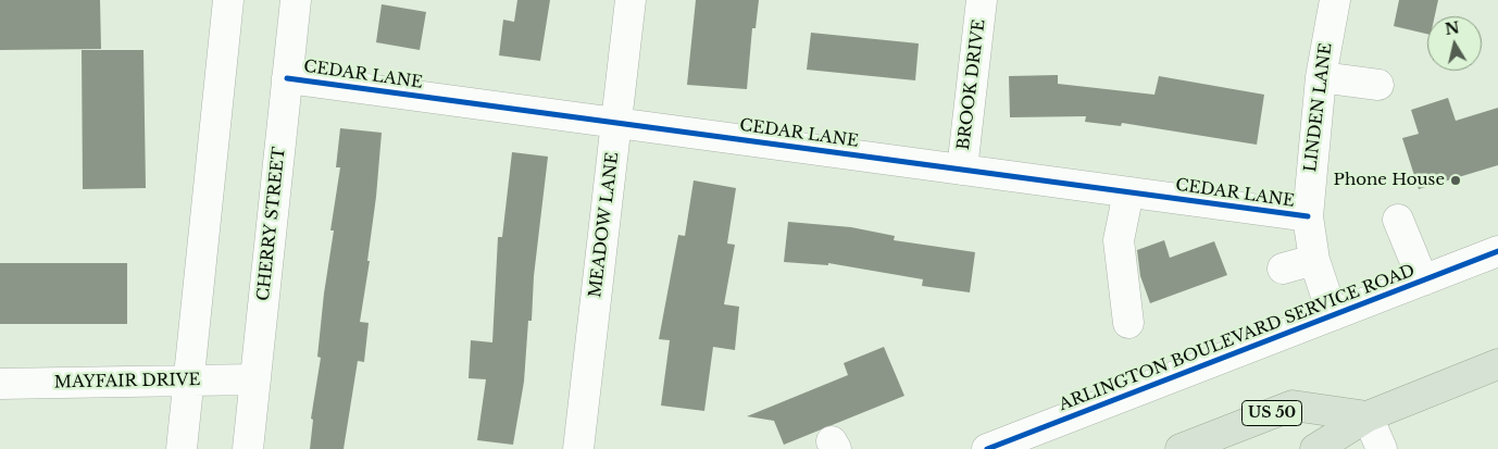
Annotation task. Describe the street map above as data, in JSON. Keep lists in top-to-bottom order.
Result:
{
  "streets": {
    "highway": ["US 50"],
    "street": [
      "CEDAR LANE",
      "BROOK DRIVE",
      "LINDEN LANE",
      "CHERRY STREET",
      "MEADOW LANE",
      "ARLINGTON BOULEVARD SERVICE ROAD",
      "MAYFAIR DRIVE"
    ]
  },
  "crossings": [
    ["CEDAR LANE", "BROOK DRIVE"],
    ["CEDAR LANE", "LINDEN LANE"],
    ["CEDAR LANE", "CHERRY STREET"],
    ["CEDAR LANE", "MEADOW LANE"],
    ["LINDEN LANE", "ARLINGTON BOULEVARD SERVICE ROAD"],
    ["CHERRY STREET", "MAYFAIR DRIVE"]
  ],
  "places": ["Phone House"],
  "north": "top"
}
